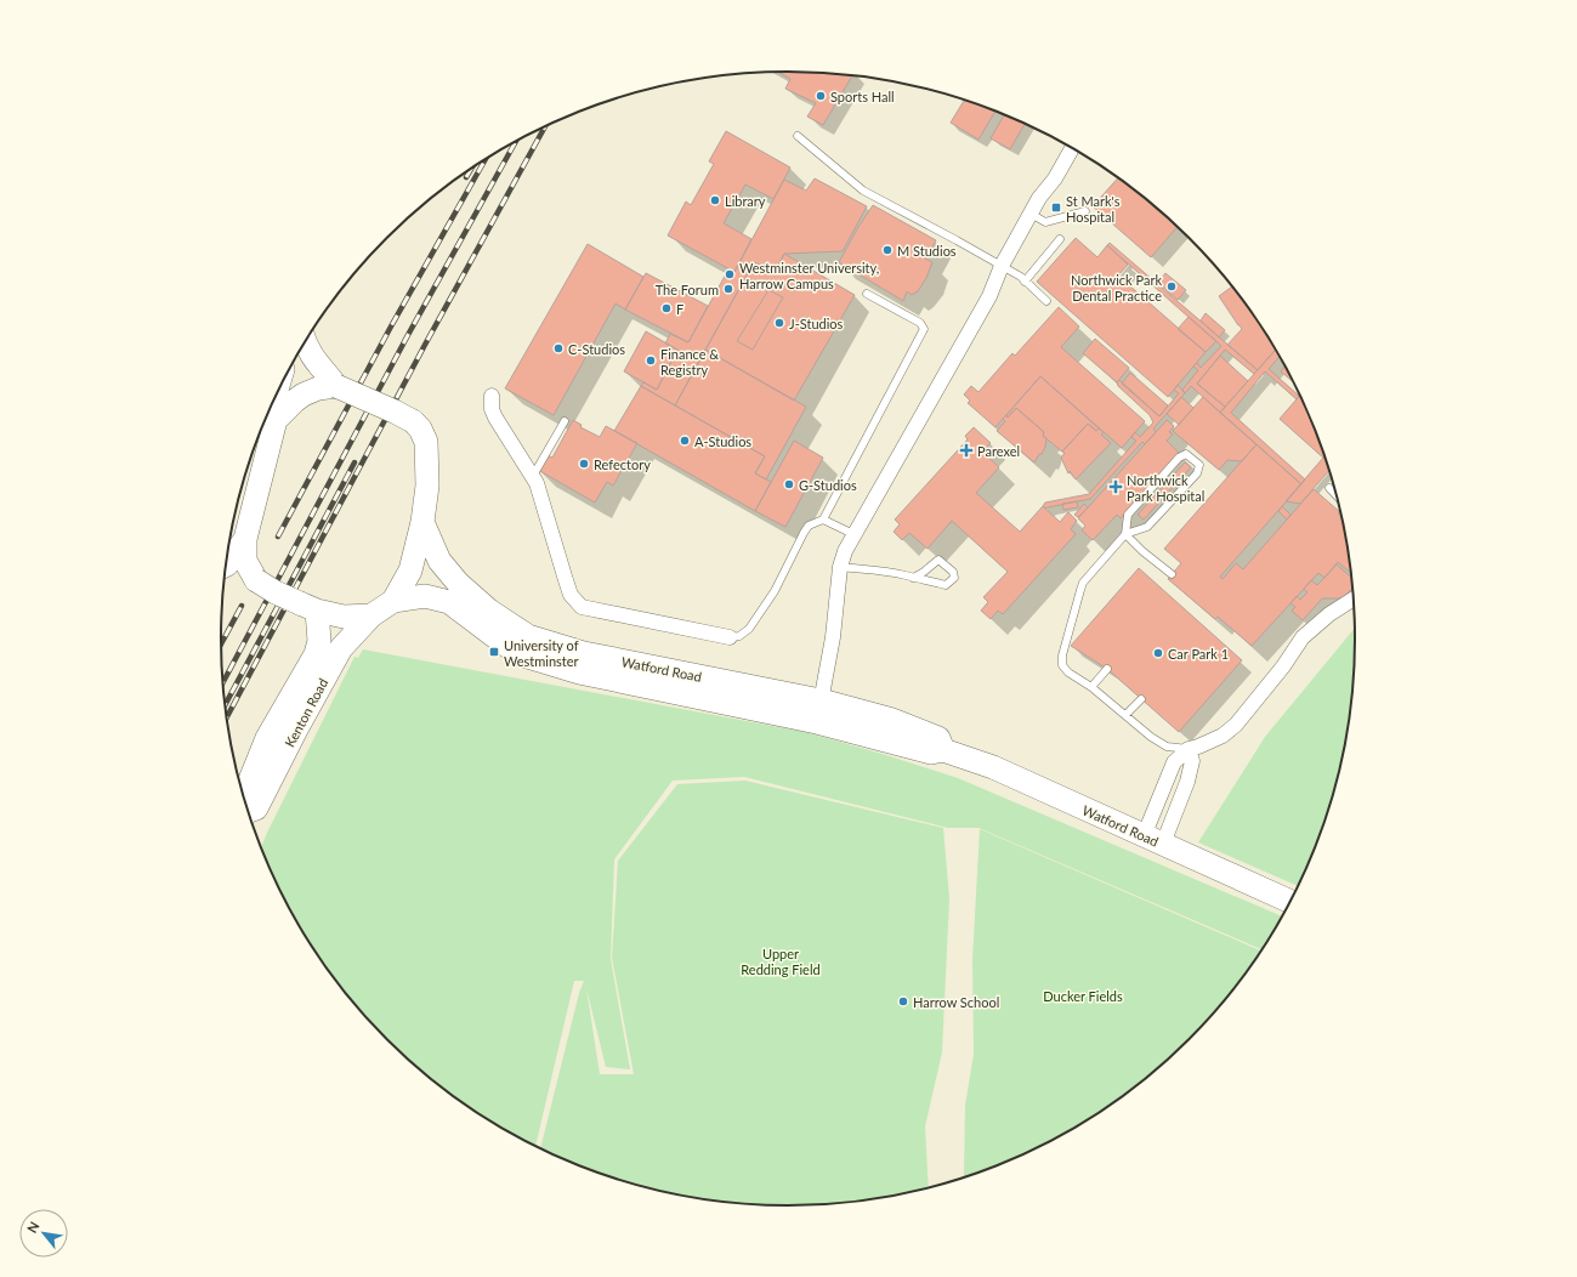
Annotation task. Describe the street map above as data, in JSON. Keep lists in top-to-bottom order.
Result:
{
  "streets": {
    "main road": ["Watford Road", "Kenton Road"]
  },
  "parks": ["Upper Redding Field", "Ducker Fields"],
  "places": {
    "other": [
      "Sports Hall",
      "Library",
      "M Studios",
      "Westminster University, Harrow Campus",
      "Northwick Park Dental Practice",
      "The Forum",
      "F",
      "J-Studios",
      "C-Studios",
      "Finance & Registry",
      "A-Studios",
      "Refectory",
      "G-Studios",
      "Car Park 1",
      "Harrow School"
    ],
    "transit": ["St Mark's Hospital", "University of Westminster"],
    "health": ["Parexel", "Northwick Park Hospital"]
  },
  "north": "top left"
}
